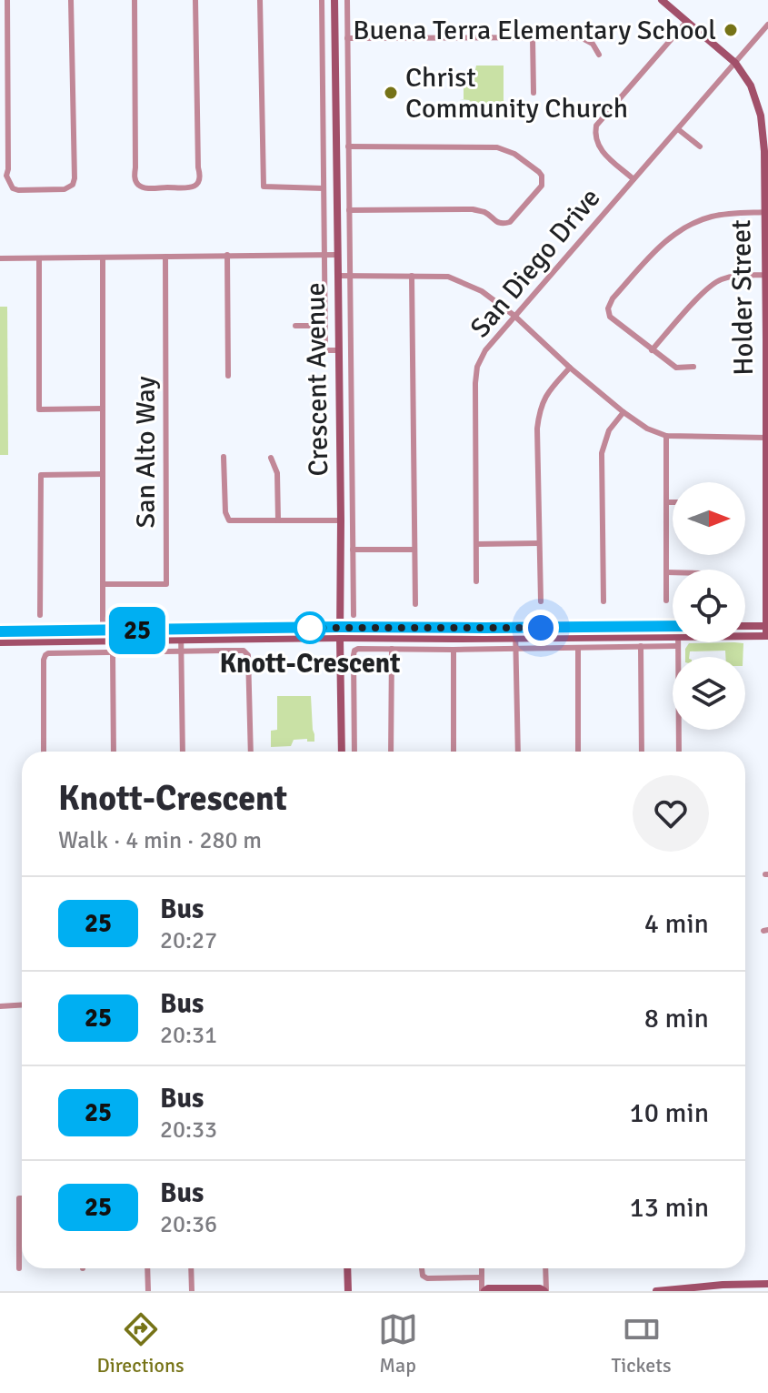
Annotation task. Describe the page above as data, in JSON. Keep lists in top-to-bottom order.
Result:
{
  "streets": {
    "main road": ["Holder Street", "Crescent Avenue"],
    "street": ["San Diego Drive", "San Alto Way"]
  },
  "crossings": [
    ["San Diego Drive", "Holder Street"]
  ],
  "places": ["Buena Terra Elementary School", "Christ Community Church", "Knott-Crescent"],
  "lines": ["bus line 25"],
  "north": "right",
  "page": {
    "on_map": "25",
    "heading": ["Knott-Crescent", "Walk · 4 min · 280 m"],
    "list": [
      {
        "mark": "25",
        "name": "Bus",
        "note": "20:27",
        "value": "4 min"
      },
      {
        "mark": "25",
        "name": "Bus",
        "note": "20:31",
        "value": "8 min"
      },
      {
        "mark": "25",
        "name": "Bus",
        "note": "20:33",
        "value": "10 min"
      },
      {
        "mark": "25",
        "name": "Bus",
        "note": "20:36",
        "value": "13 min"
      }
    ],
    "tabs": ["Directions", "Map", "Tickets"]
  }
}
